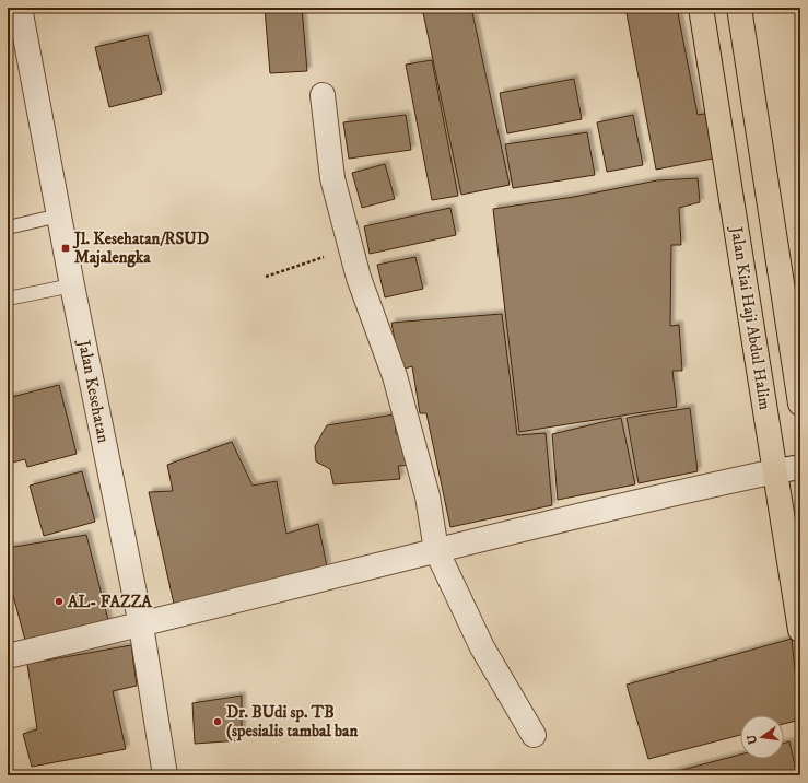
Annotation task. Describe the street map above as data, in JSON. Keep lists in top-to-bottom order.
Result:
{
  "streets": {
    "main road": ["Jalan Kiai Haji Abdul Halim"],
    "street": ["Jalan Kesehatan"]
  },
  "places": {
    "transit": ["Jl. Kesehatan/RSUD Majalengka"],
    "other": ["AL- FAZZA", "Dr. BUdi sp. TB (spesialis tambal ban"]
  },
  "north": "left"
}
